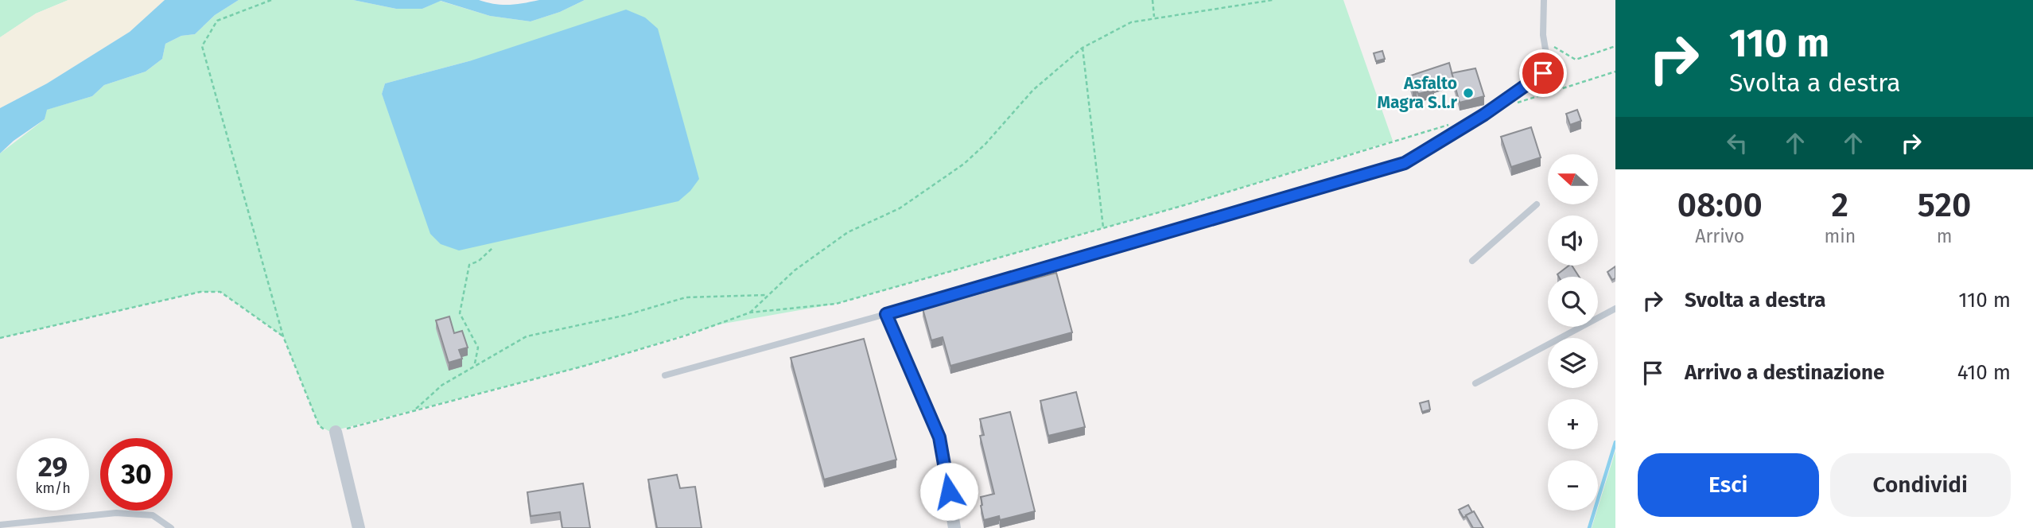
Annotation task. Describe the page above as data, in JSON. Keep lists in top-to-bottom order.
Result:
{
  "places": ["Asfalto Magra S.l.r"],
  "north": "left",
  "page": {
    "turn": ["110 m", "Svolta a destra"],
    "map_buttons": ["+", "−"],
    "eta": [
      "08:00",
      "Arrivo",
      "2",
      "min",
      "520",
      "m"
    ],
    "list": [
      {
        "name": "Svolta a destra",
        "value": "110 m"
      },
      {
        "name": "Arrivo a destinazione",
        "value": "410 m"
      }
    ],
    "speed": "29 km/h",
    "limit": "30",
    "buttons": ["Esci", "Condividi"]
  }
}
